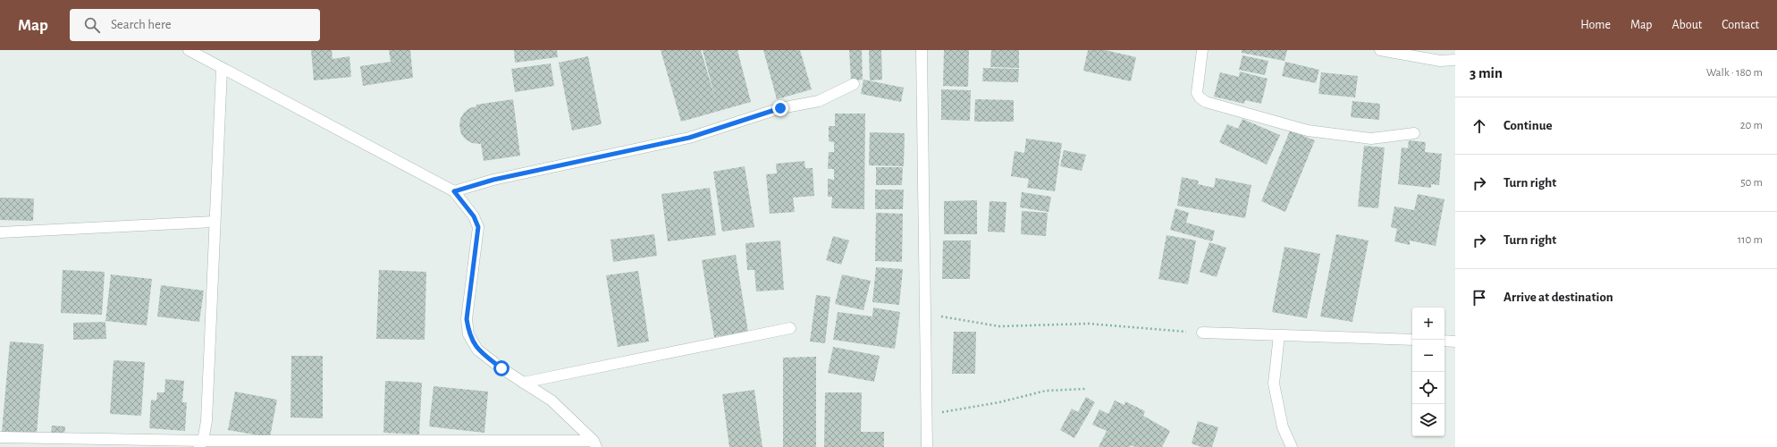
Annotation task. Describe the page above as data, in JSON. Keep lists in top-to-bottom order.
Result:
{
  "page": {
    "header": "Map",
    "search": "Search here",
    "nav": [
      "Home",
      "Map",
      "About",
      "Contact"
    ],
    "heading": ["3 min", "Walk · 180 m"],
    "list": [
      ["Continue", "20 m"],
      ["Turn right", "50 m"],
      ["Turn right", "110 m"],
      "Arrive at destination"
    ],
    "map_buttons": ["+", "−"]
  }
}
